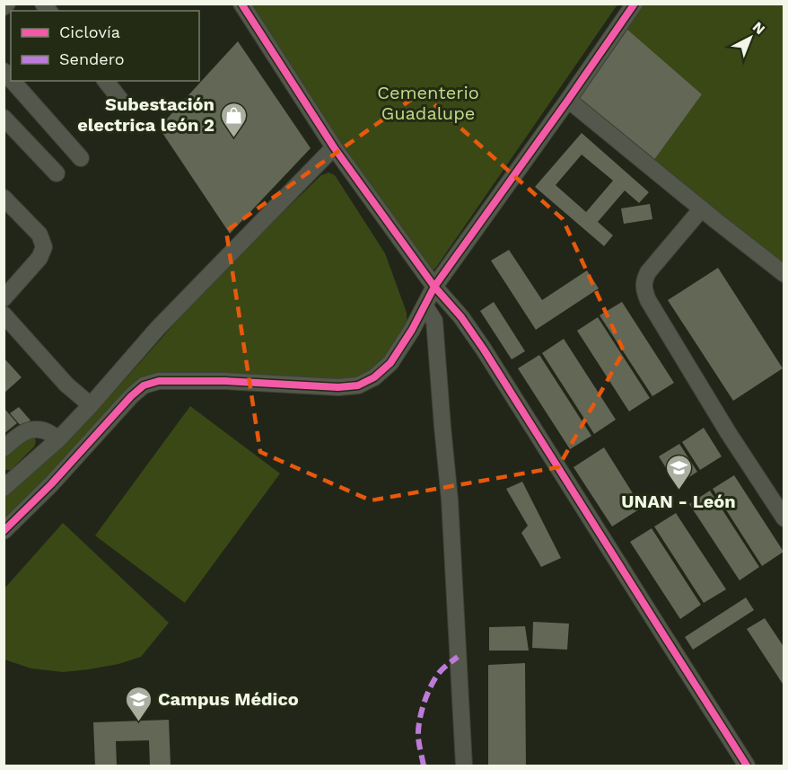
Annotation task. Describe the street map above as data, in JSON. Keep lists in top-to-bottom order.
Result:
{
  "parks": ["Cementerio Guadalupe"],
  "places": {
    "shop": ["Subestación electrica león 2"],
    "school or university": ["UNAN - León", "Campus Médico"]
  },
  "legend": ["Ciclovía", "Sendero"],
  "north": "top right"
}
